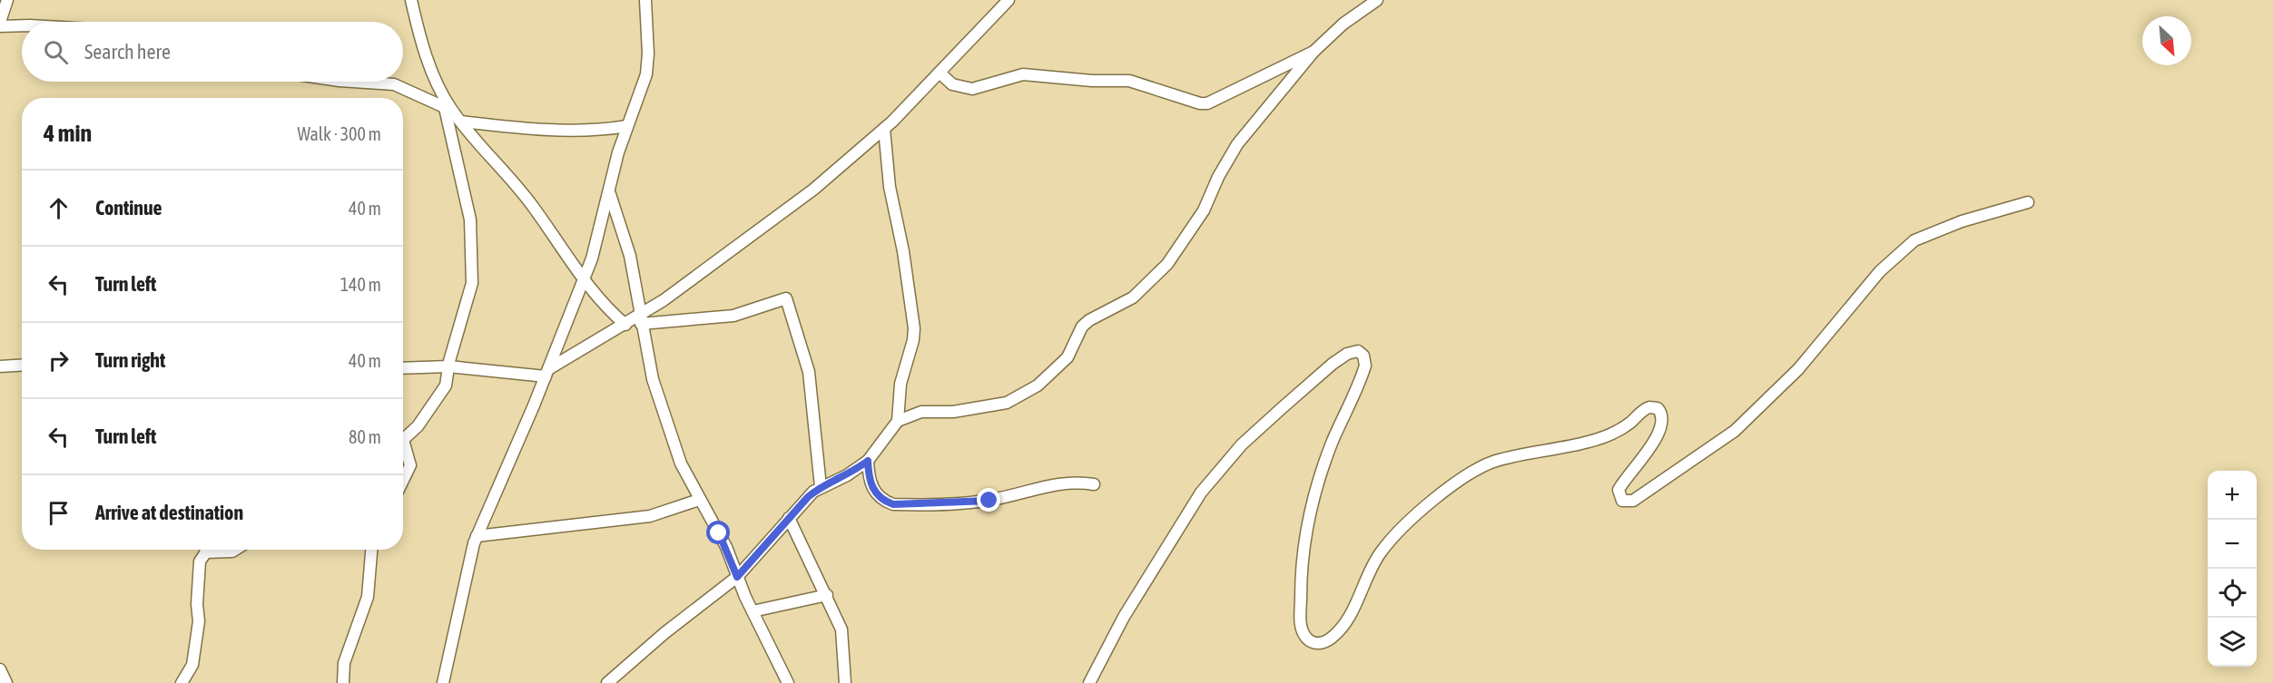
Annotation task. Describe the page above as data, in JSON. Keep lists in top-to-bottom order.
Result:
{
  "north": "bottom right",
  "page": {
    "search": "Search here",
    "heading": ["4 min", "Walk · 300 m"],
    "list": [
      ["Continue", "40 m"],
      ["Turn left", "140 m"],
      ["Turn right", "40 m"],
      ["Turn left", "80 m"],
      "Arrive at destination"
    ],
    "map_buttons": ["+", "−"]
  }
}
